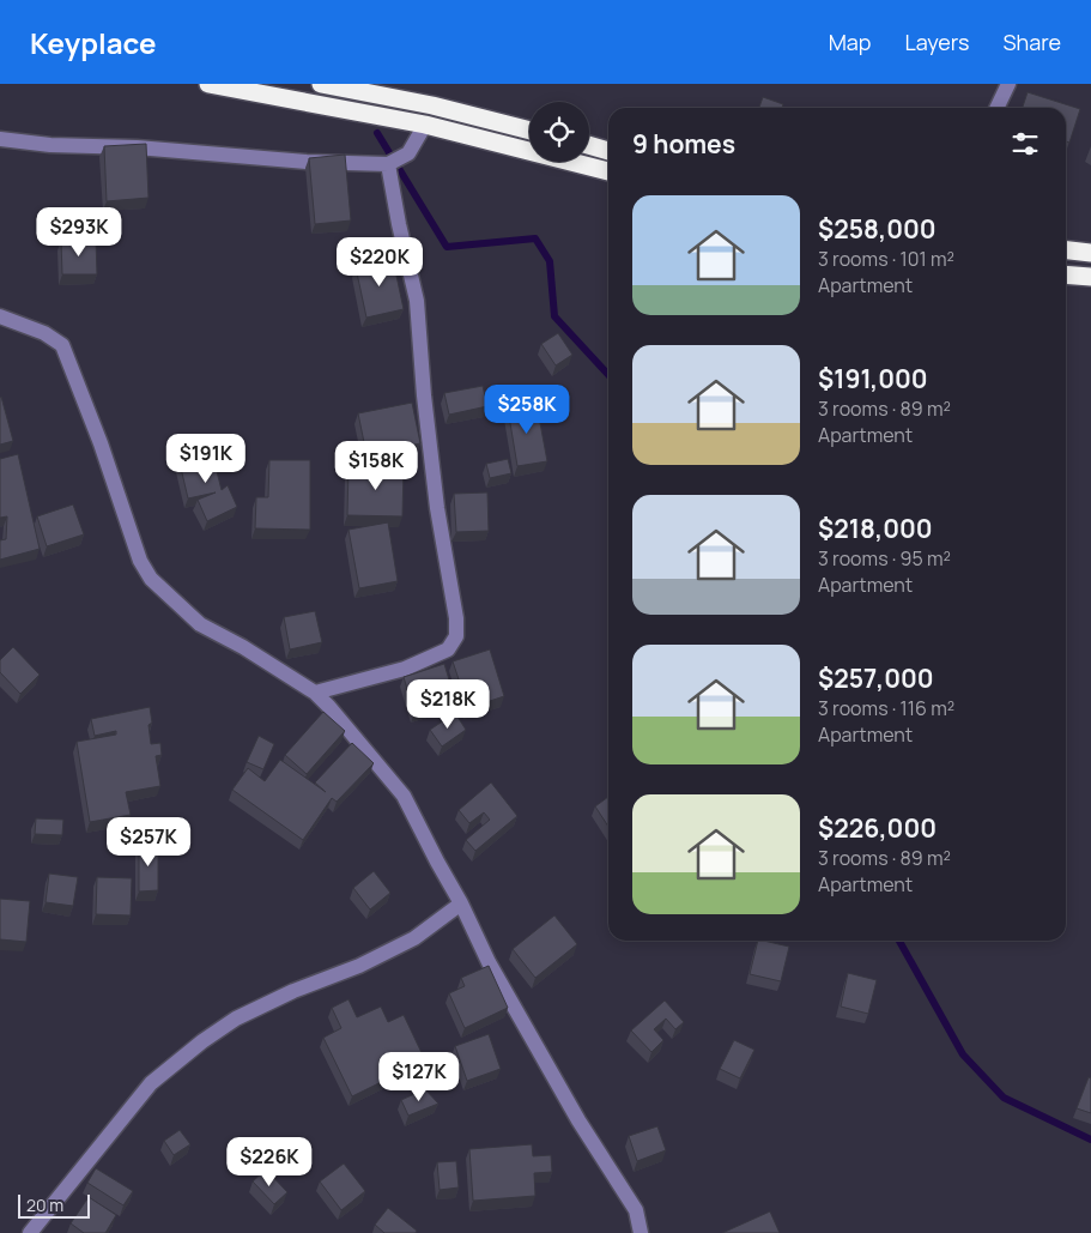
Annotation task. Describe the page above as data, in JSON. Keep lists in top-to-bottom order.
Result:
{
  "scale_bar": "20 m",
  "page": {
    "header": "Keyplace",
    "nav": ["Map", "Layers", "Share"],
    "heading": "9 homes",
    "list": [
      {
        "name": "$258,000",
        "note": "3 rooms · 101 m² · Apartment"
      },
      {
        "name": "$191,000",
        "note": "3 rooms · 89 m² · Apartment"
      },
      {
        "name": "$218,000",
        "note": "3 rooms · 95 m² · Apartment"
      },
      {
        "name": "$257,000",
        "note": "3 rooms · 116 m² · Apartment"
      },
      {
        "name": "$226,000",
        "note": "3 rooms · 89 m² · Apartment"
      }
    ],
    "price": [
      "$293K",
      "$220K",
      "$258K",
      "$191K",
      "$158K",
      "$218K",
      "$257K",
      "$127K",
      "$226K"
    ],
    "scale": "20 m"
  }
}
